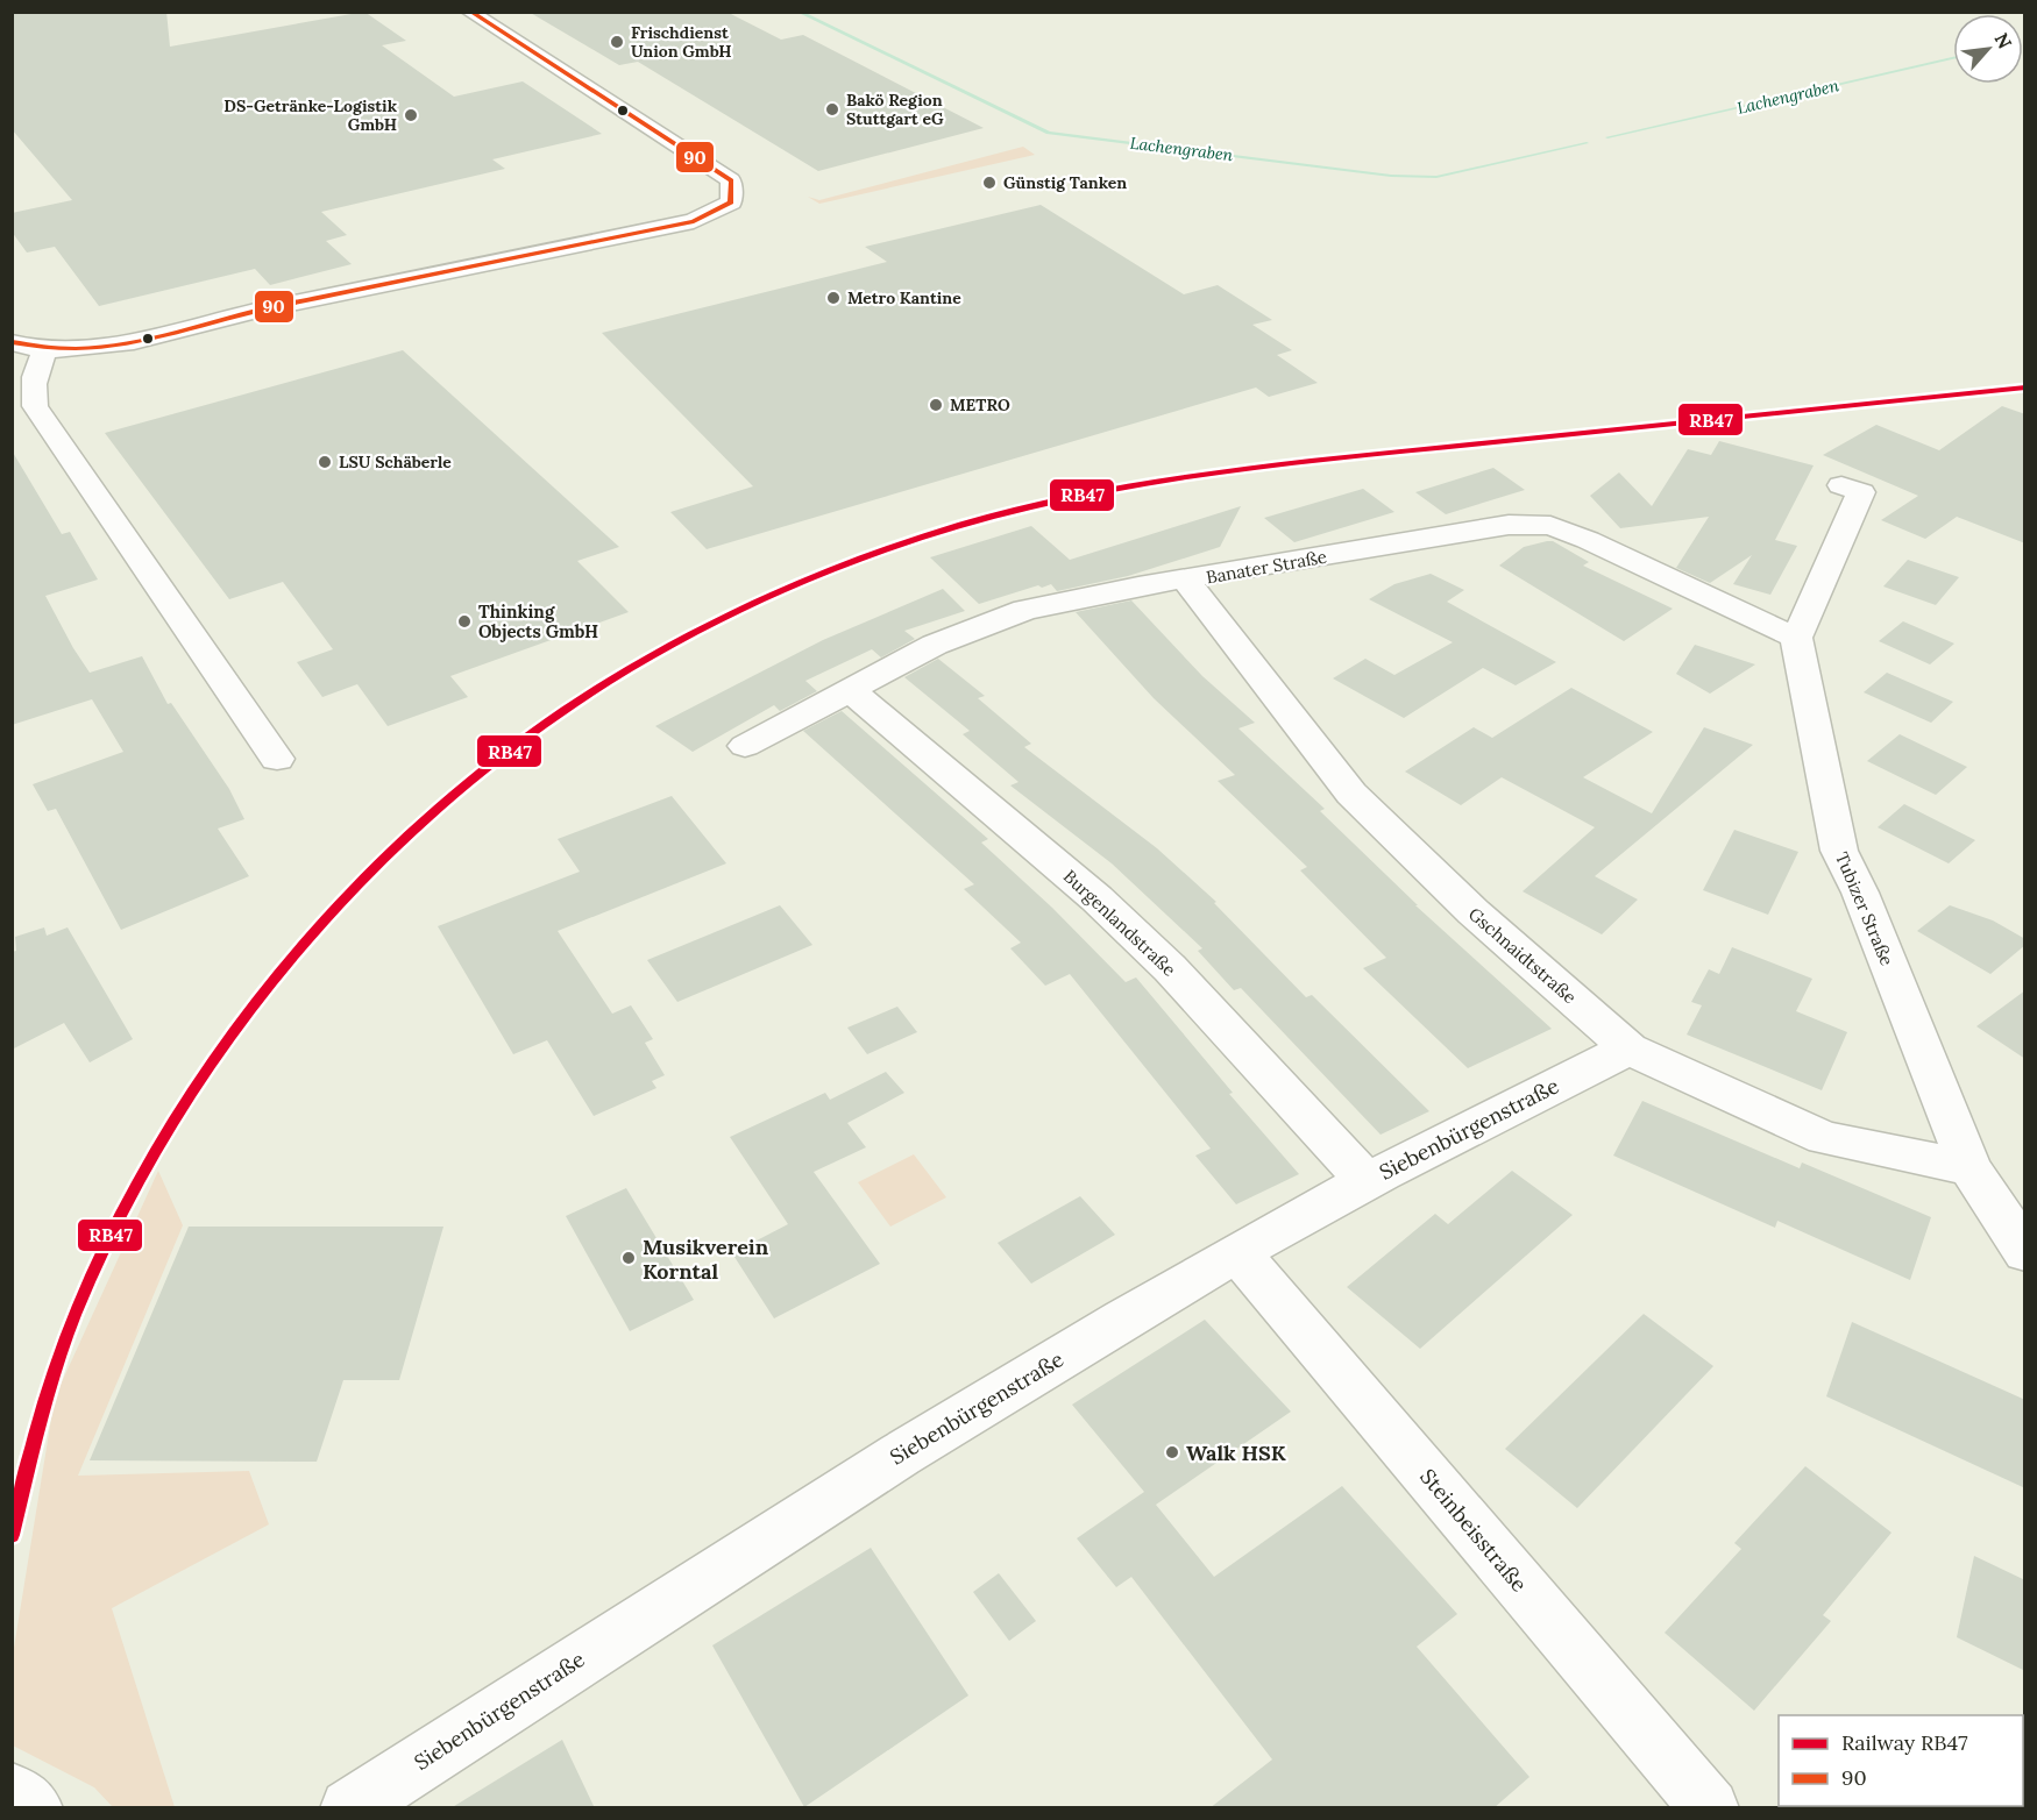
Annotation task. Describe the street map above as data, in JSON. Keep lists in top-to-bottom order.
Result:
{
  "streets": {
    "street": [
      "Banater Straße",
      "Tubizer Straße",
      "Burgenlandstraße",
      "Gschnaidtstraße",
      "Siebenbürgenstraße",
      "Steinbeisstraße"
    ]
  },
  "crossings": [
    ["Banater Straße", "Tubizer Straße"],
    ["Banater Straße", "Burgenlandstraße"],
    ["Banater Straße", "Gschnaidtstraße"],
    ["Tubizer Straße", "Gschnaidtstraße"],
    ["Burgenlandstraße", "Siebenbürgenstraße"],
    ["Gschnaidtstraße", "Siebenbürgenstraße"],
    ["Siebenbürgenstraße", "Steinbeisstraße"]
  ],
  "water": ["Lachengraben"],
  "places": [
    "Frischdienst Union GmbH",
    "Bakö Region Stuttgart eG",
    "DS-Getränke-Logistik GmbH",
    "Günstig Tanken",
    "Metro Kantine",
    "METRO",
    "LSU Schäberle",
    "Thinking Objects GmbH",
    "Musikverein Korntal",
    "Walk HSK"
  ],
  "lines": ["transit line 90", "rail line RB47"],
  "legend": ["Railway RB47", "90"],
  "north": "top right"
}
